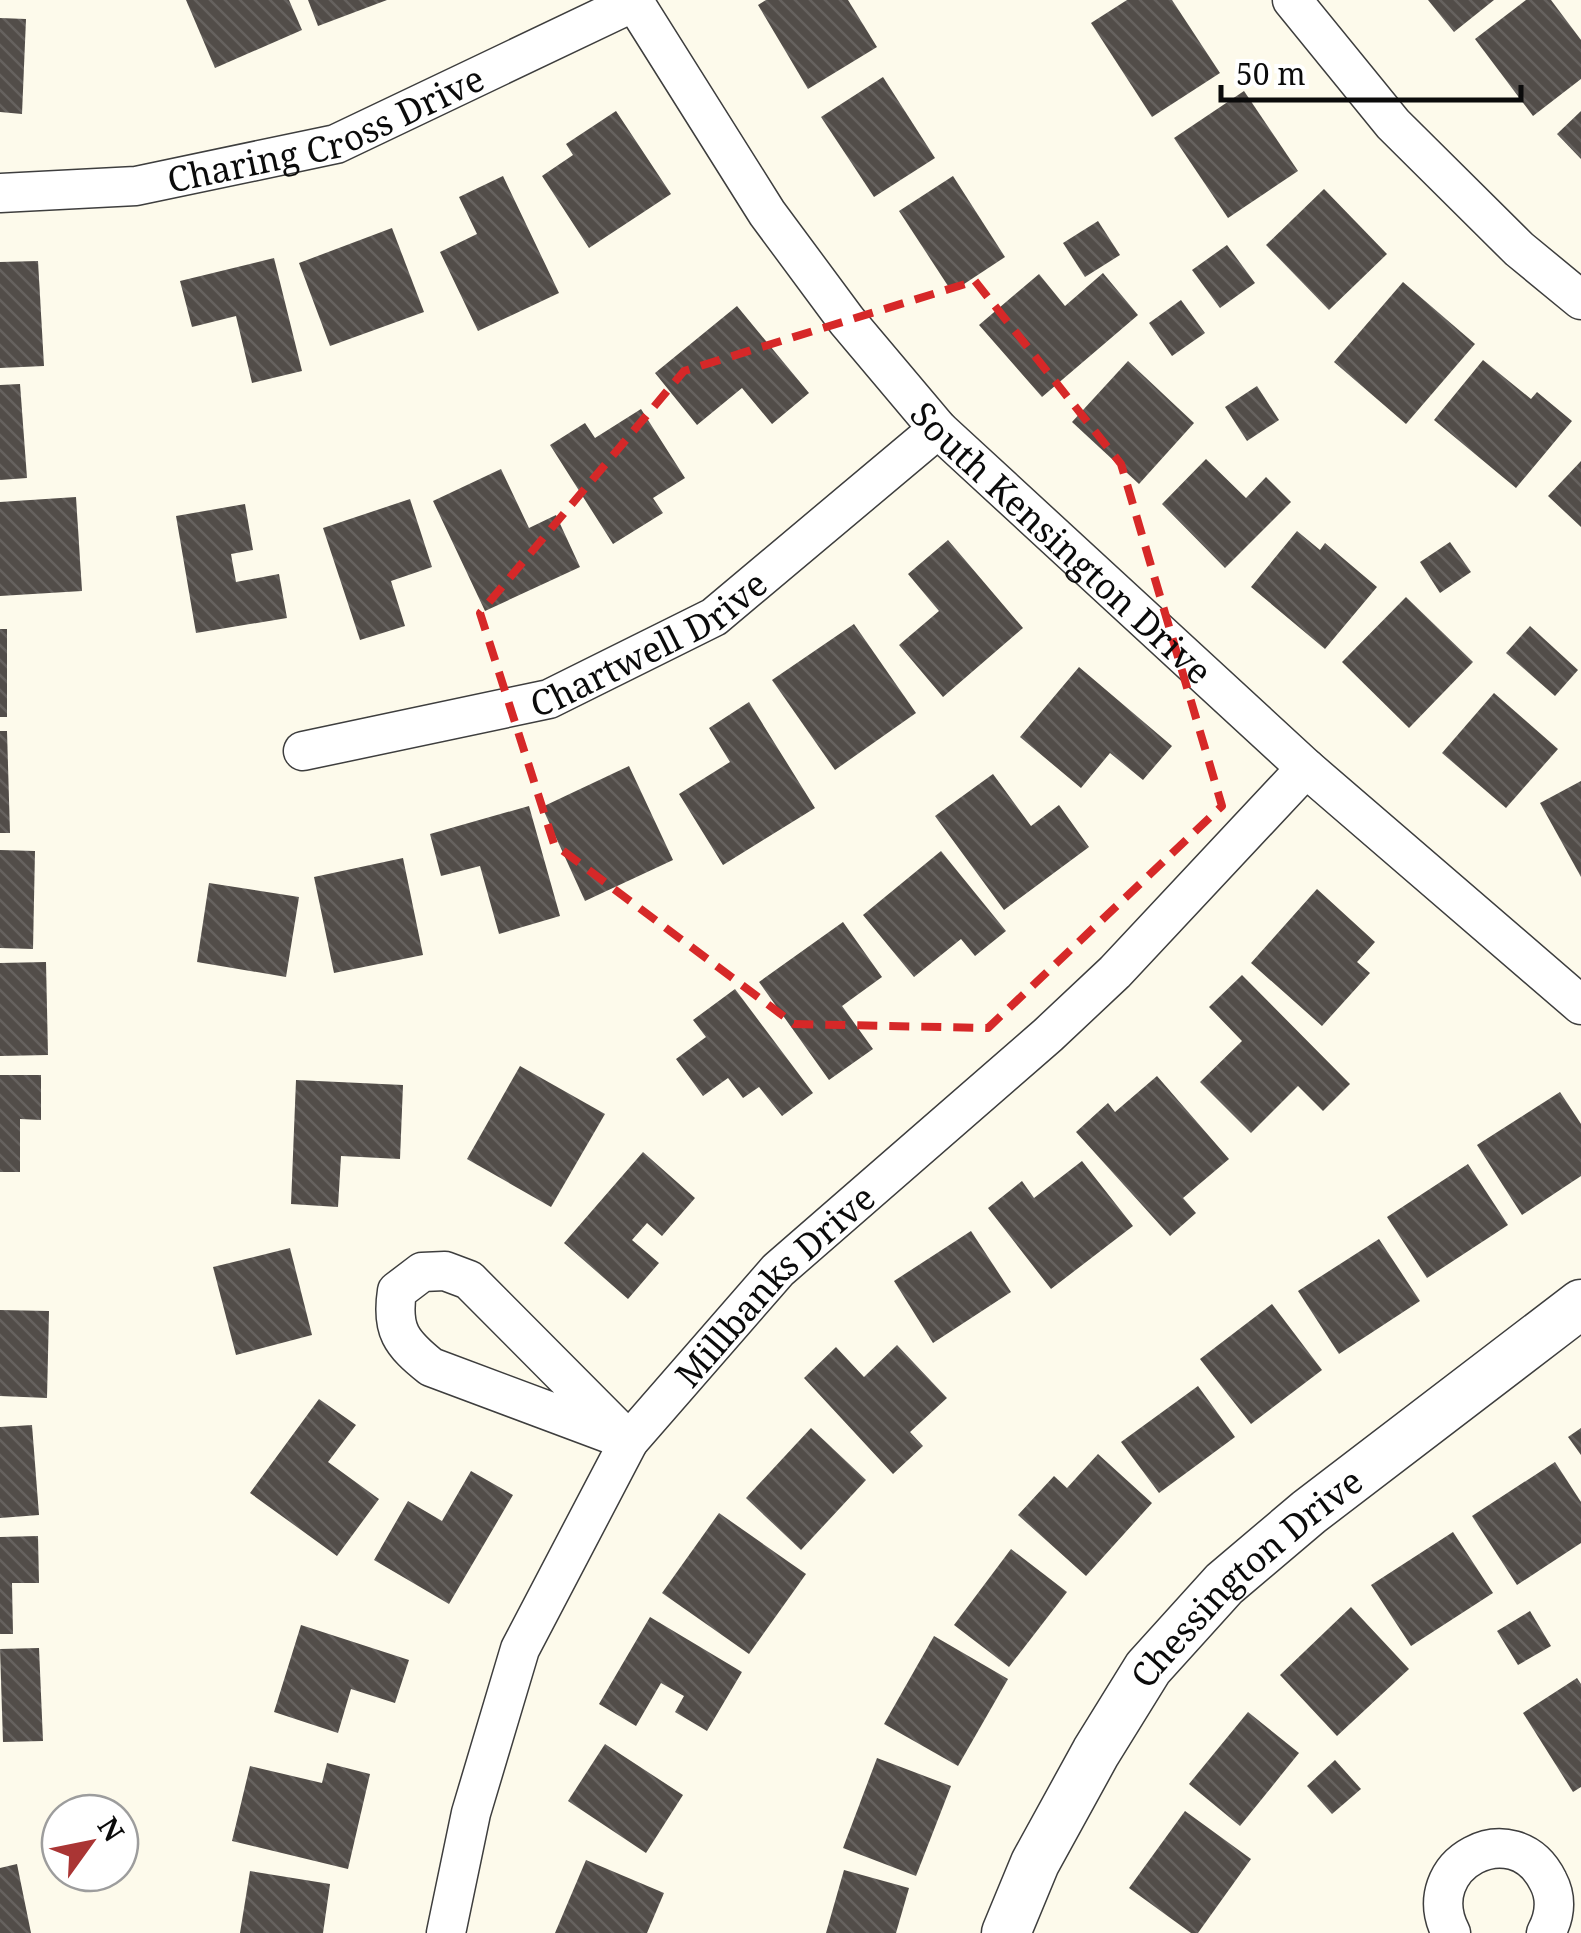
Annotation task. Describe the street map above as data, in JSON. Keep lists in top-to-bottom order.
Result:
{
  "streets": {
    "street": [
      "Charing Cross Drive",
      "South Kensington Drive",
      "Chartwell Drive",
      "Millbanks Drive",
      "Chessington Drive"
    ]
  },
  "crossings": [
    ["Charing Cross Drive", "South Kensington Drive"],
    ["South Kensington Drive", "Chartwell Drive"],
    ["South Kensington Drive", "Millbanks Drive"]
  ],
  "scale_bar": "50 m",
  "north": "top right"
}
